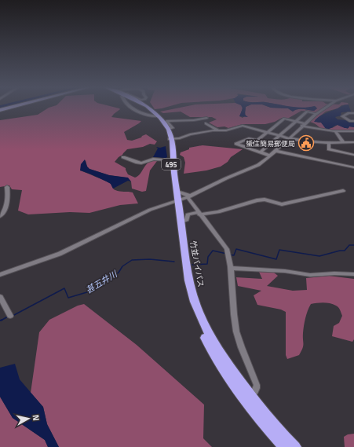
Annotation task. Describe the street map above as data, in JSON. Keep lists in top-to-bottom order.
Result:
{
  "streets": {
    "highway": ["495", "竹並バイパス"]
  },
  "water": ["甚五井川"],
  "places": {
    "public building": ["蜑住簡易郵便局"]
  },
  "north": "right"
}
